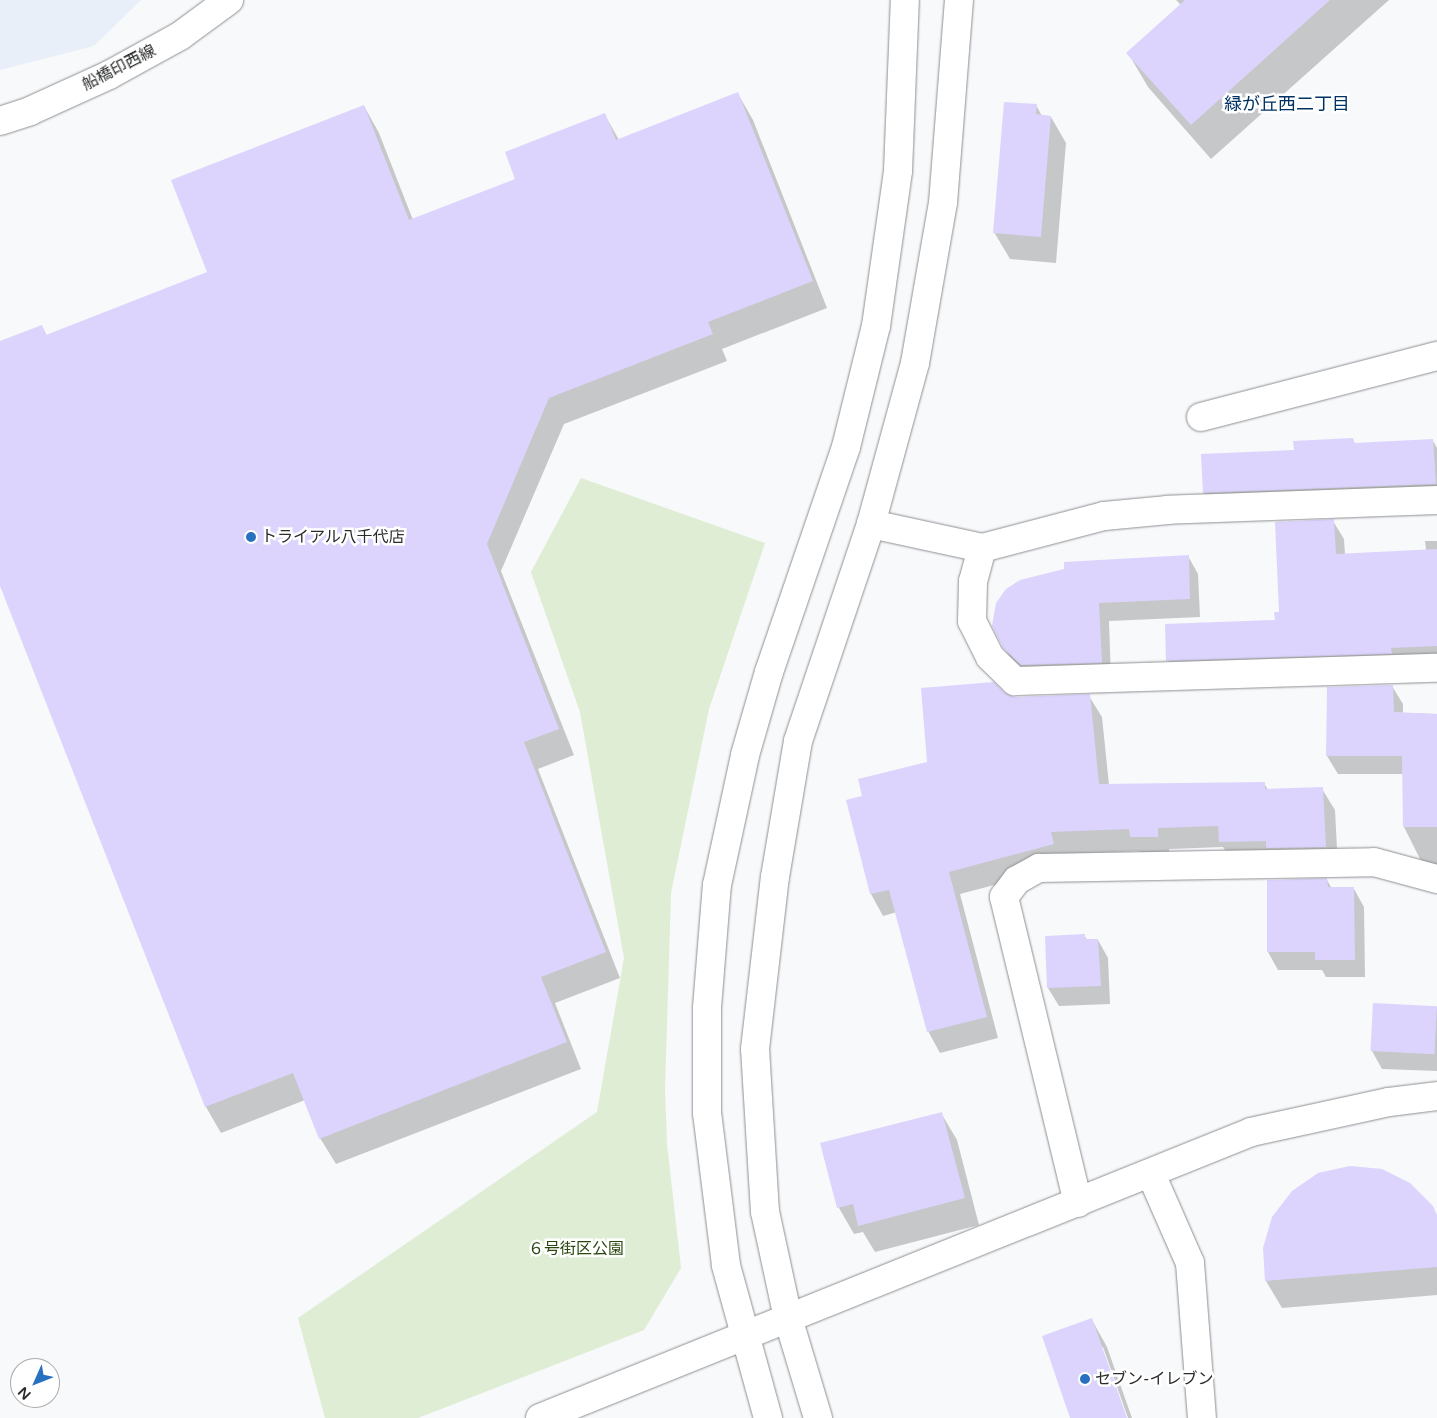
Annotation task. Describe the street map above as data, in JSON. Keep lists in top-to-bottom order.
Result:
{
  "streets": {
    "street": ["船橋印西線"]
  },
  "districts": ["緑が丘西二丁目"],
  "parks": ["６号街区公園"],
  "places": ["トライアル八千代店", "セブン-イレブン"],
  "north": "bottom left"
}
